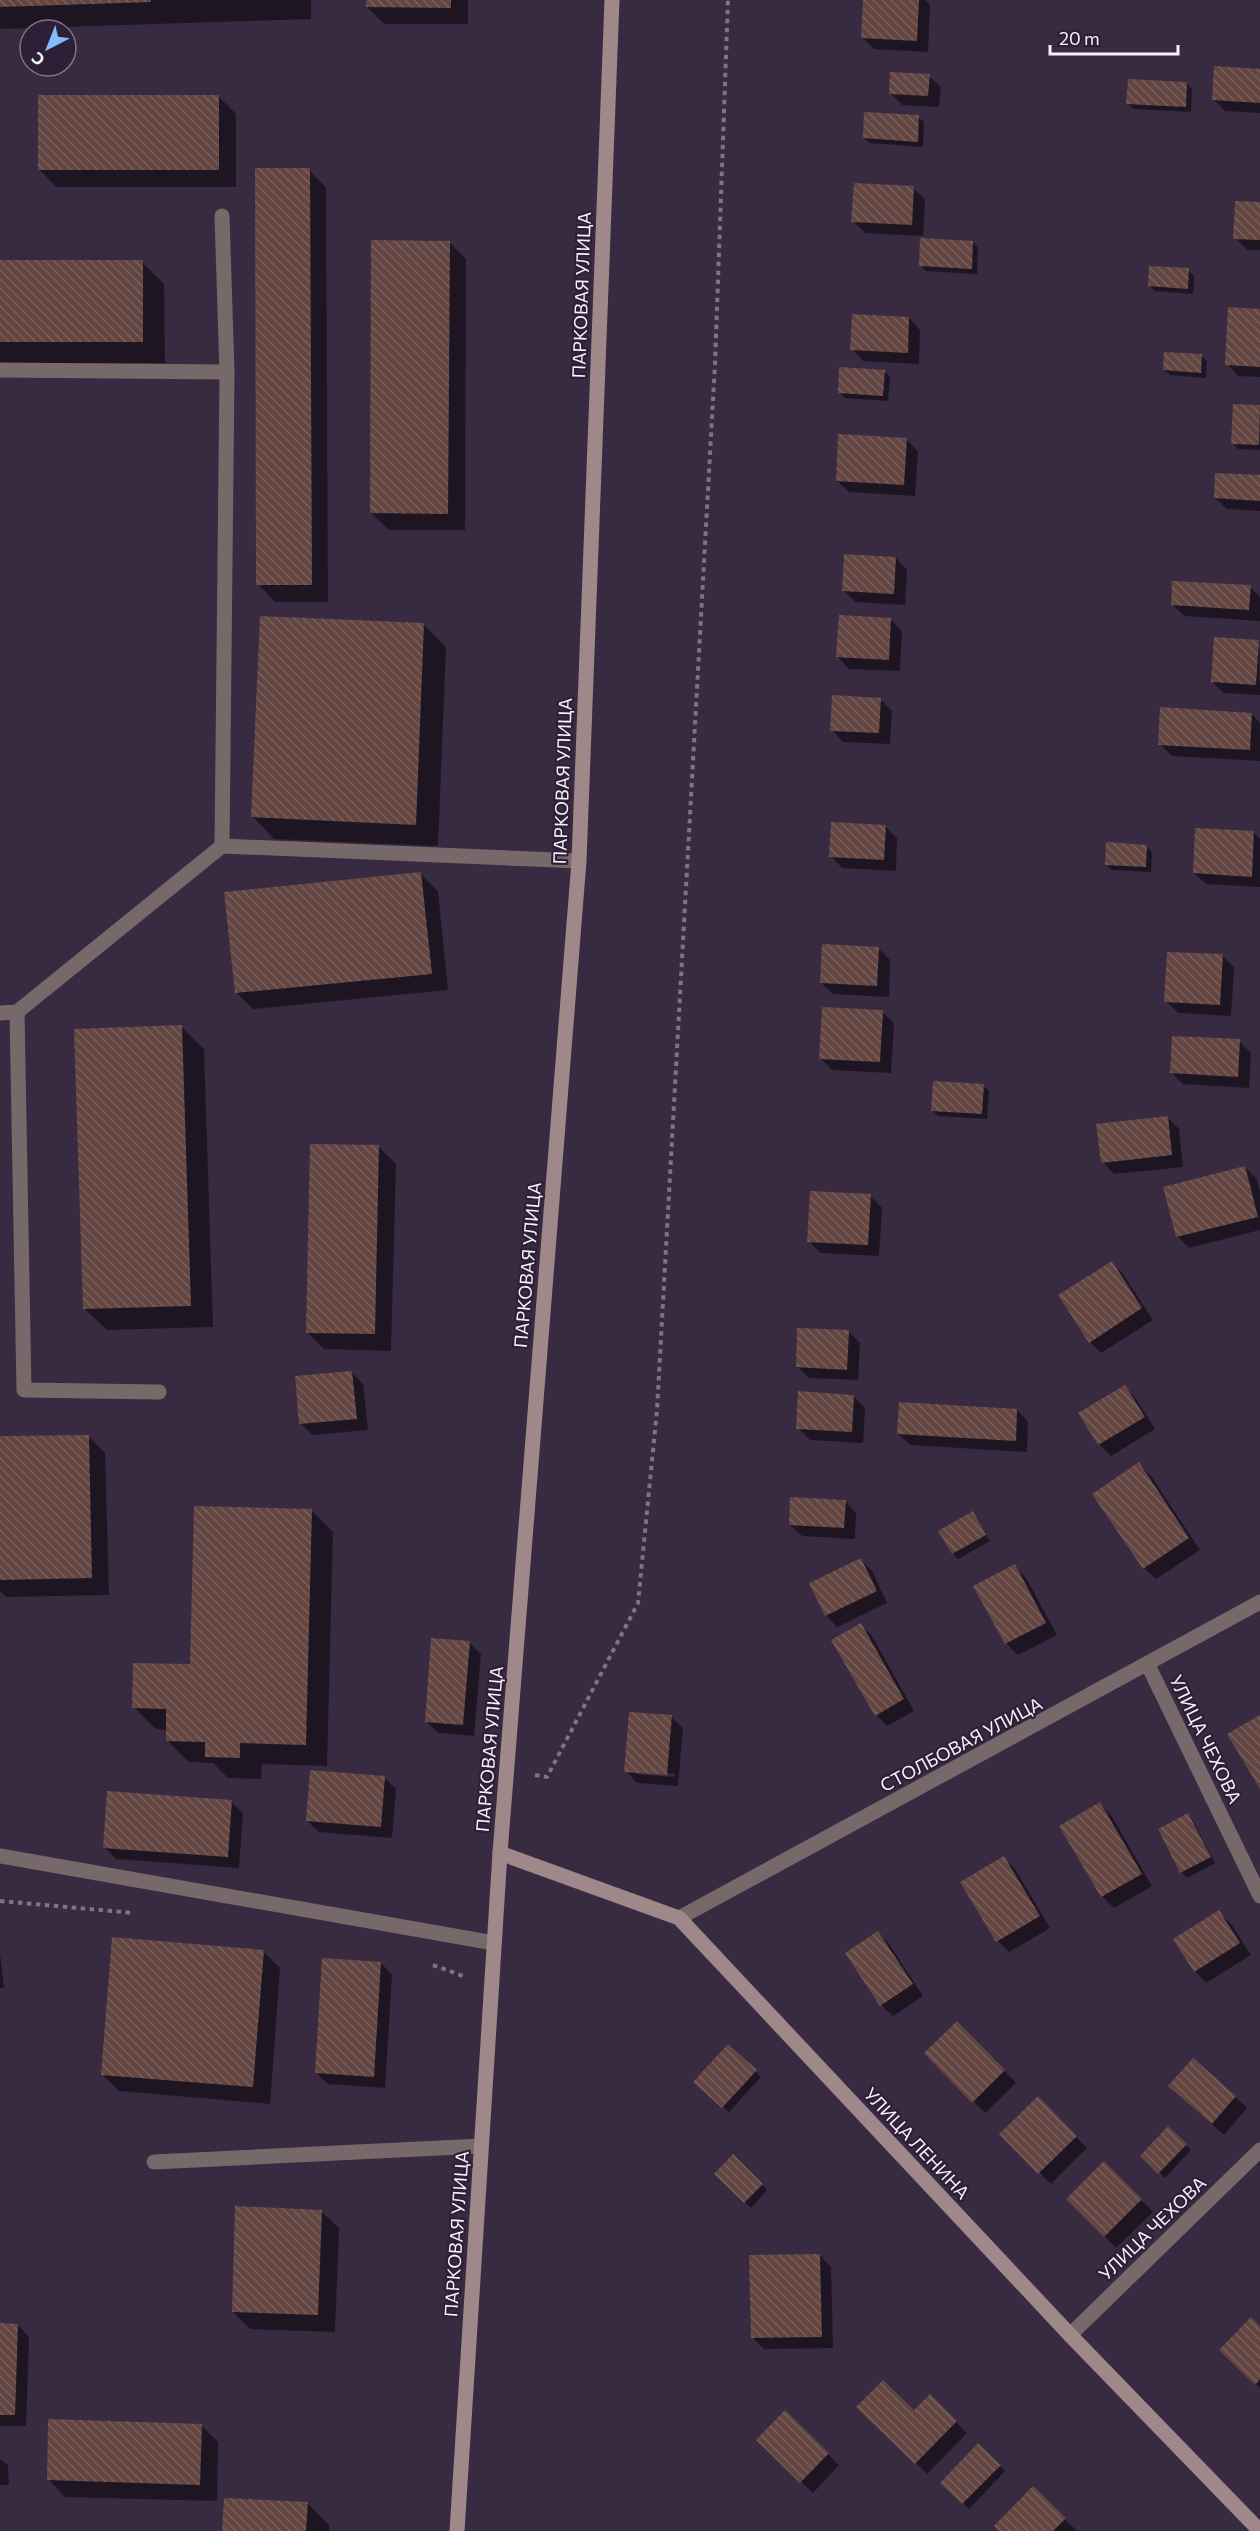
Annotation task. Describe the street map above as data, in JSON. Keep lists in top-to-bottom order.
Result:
{
  "streets": {
    "main road": ["ПАРКОВАЯ УЛИЦА", "УЛИЦА ЛЕНИНА"],
    "street": ["УЛИЦА ЧЕХОВА", "СТОЛБОВАЯ УЛИЦА"]
  },
  "crossings": [
    ["ПАРКОВАЯ УЛИЦА", "УЛИЦА ЛЕНИНА"],
    ["УЛИЦА ЧЕХОВА", "СТОЛБОВАЯ УЛИЦА"],
    ["УЛИЦА ЧЕХОВА", "УЛИЦА ЛЕНИНА"],
    ["СТОЛБОВАЯ УЛИЦА", "УЛИЦА ЛЕНИНА"]
  ],
  "scale_bar": "20 m",
  "north": "bottom left"
}
